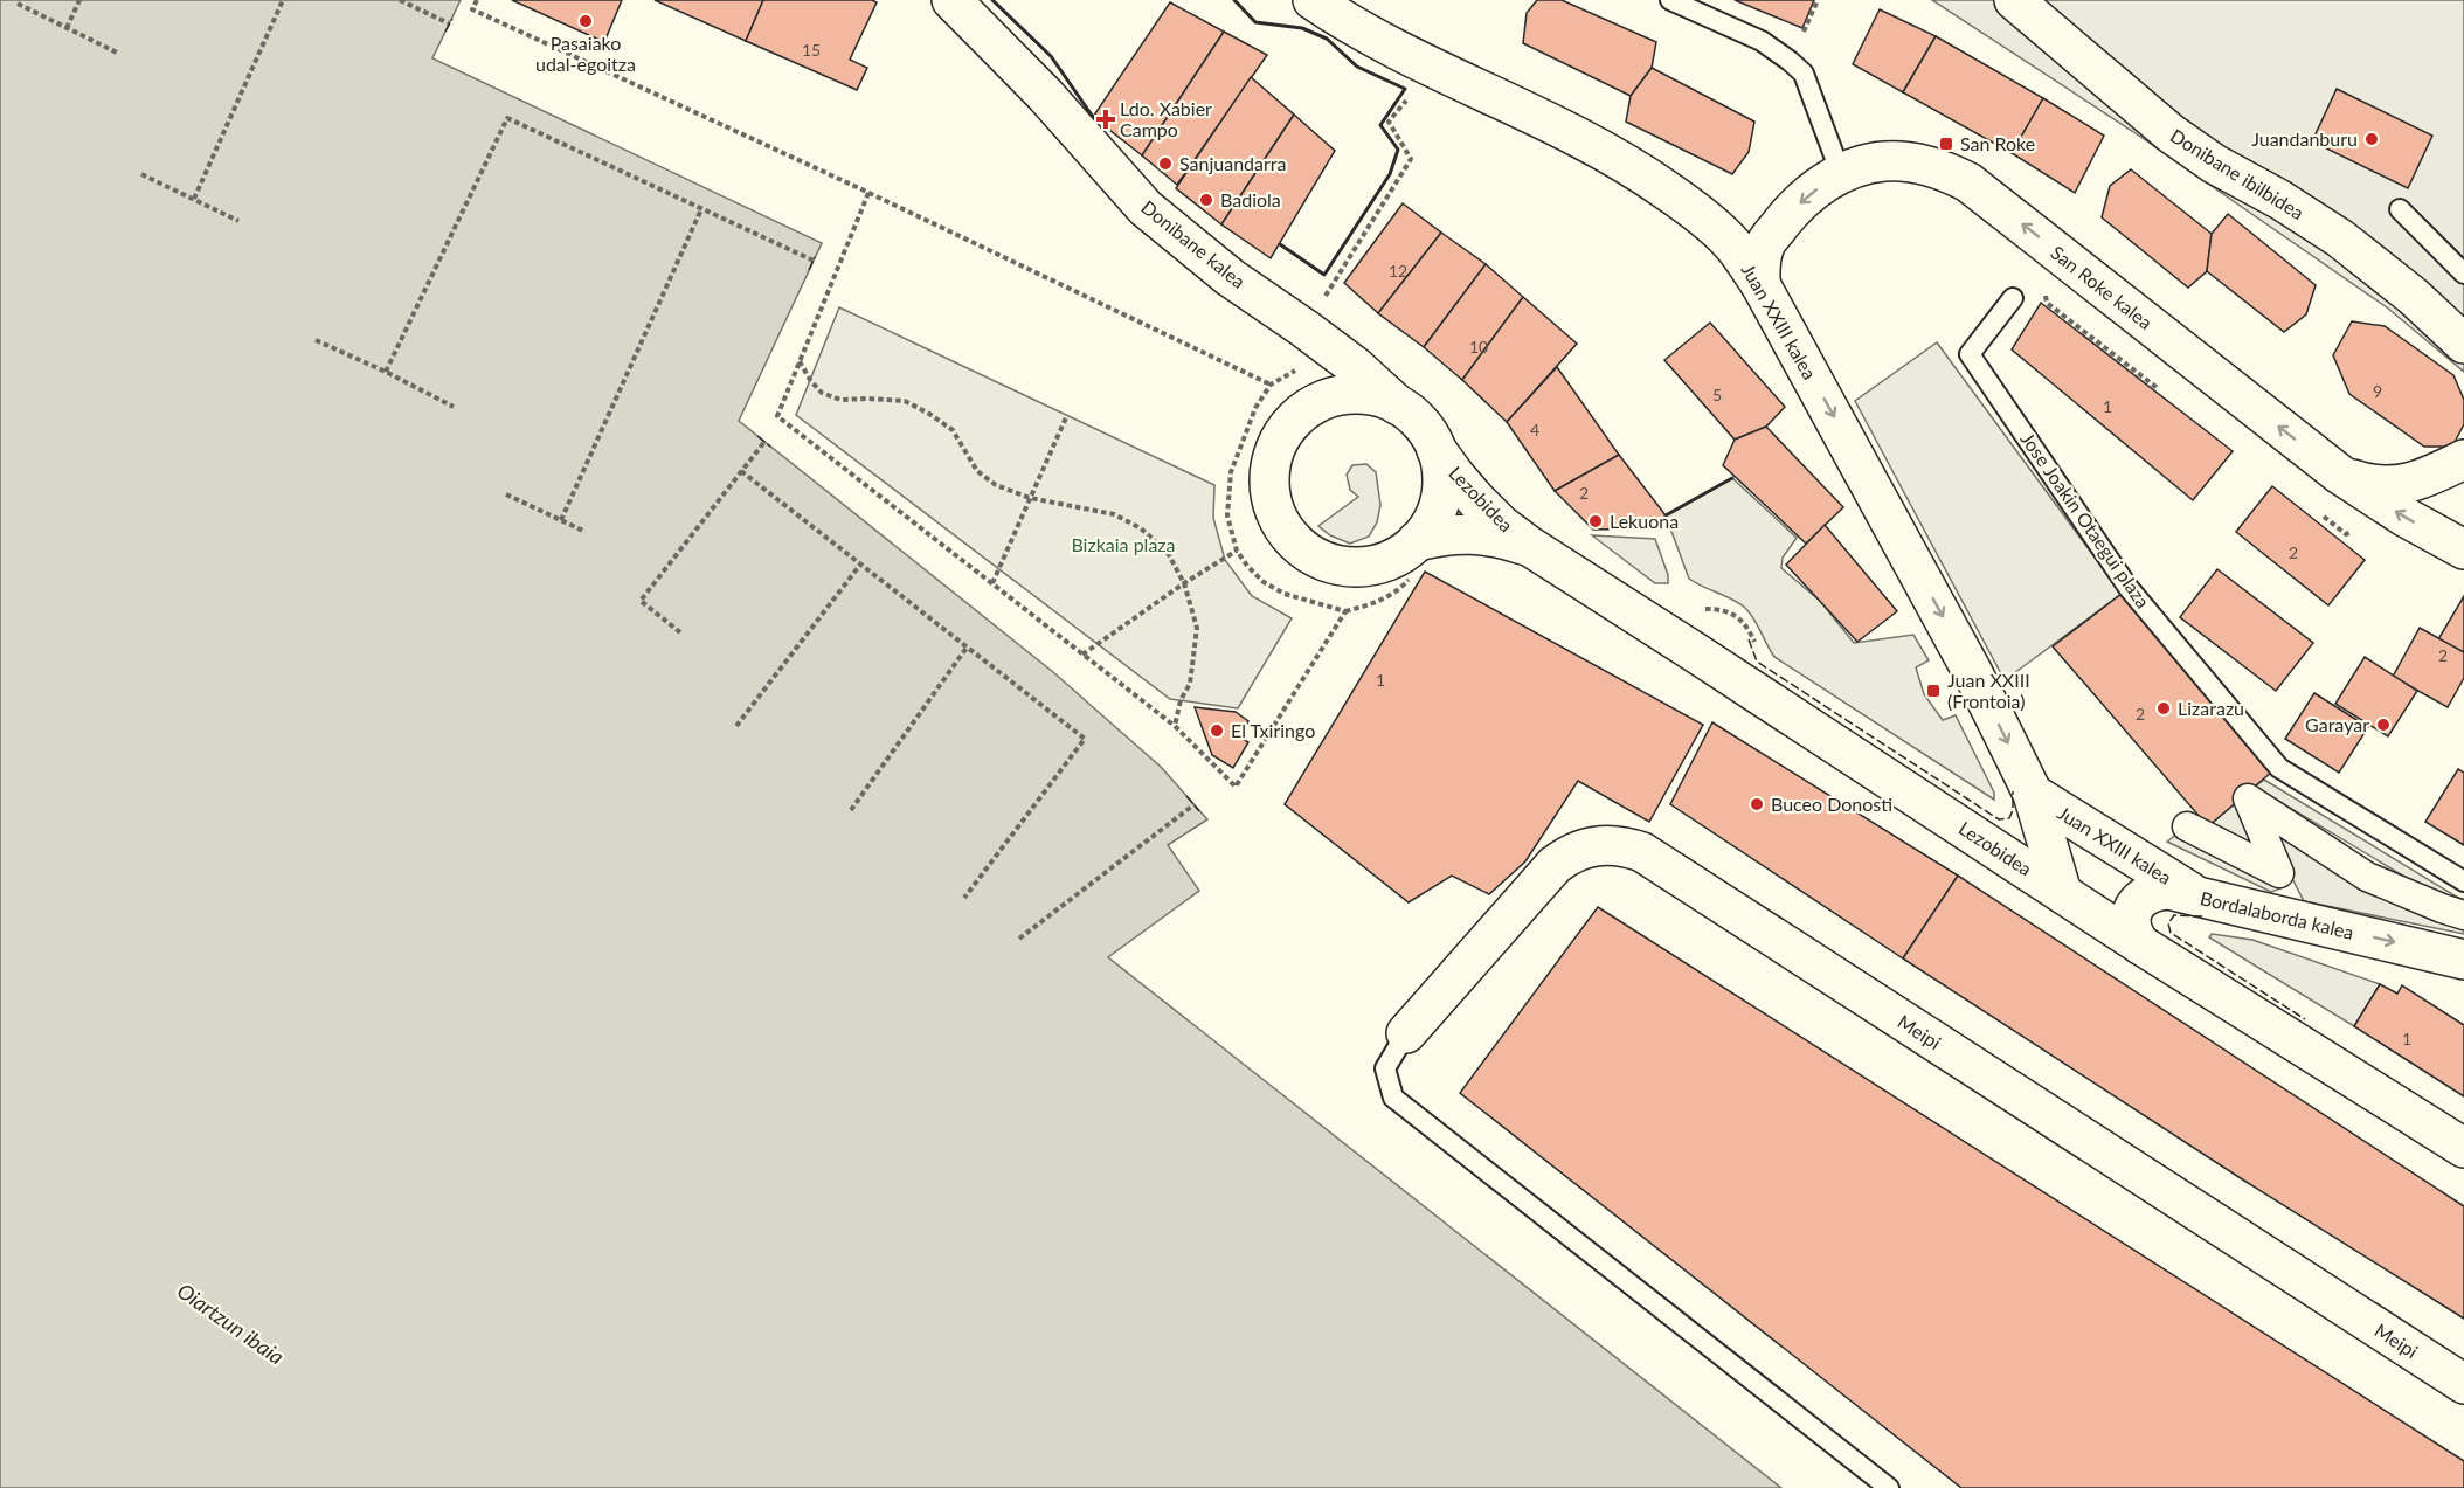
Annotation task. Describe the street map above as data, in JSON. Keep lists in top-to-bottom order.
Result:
{
  "streets": {
    "street": [
      "Donibane ibilbidea",
      "Donibane kalea",
      "San Roke kalea",
      "Juan XXIII kalea",
      "Lezobidea",
      "Bordalaborda kalea",
      "Meipi"
    ],
    "lane": ["Jose Joakin Otaegui plaza"]
  },
  "crossings": [
    ["Donibane kalea", "Lezobidea"],
    ["San Roke kalea", "Juan XXIII kalea"],
    ["Juan XXIII kalea", "Lezobidea"],
    ["Juan XXIII kalea", "Bordalaborda kalea"],
    ["Lezobidea", "Bordalaborda kalea"]
  ],
  "one_way": ["San Roke kalea", "Juan XXIII kalea", "Bordalaborda kalea"],
  "water": ["Oiartzun ibaia"],
  "parks": ["Bizkaia plaza"],
  "places": {
    "other": [
      "Pasaiako udal-egoitza",
      "Juandanburu",
      "Sanjuandarra",
      "Badiola",
      "Lekuona",
      "Lizarazu",
      "Garayar",
      "El Txiringo",
      "Buceo Donosti"
    ],
    "health": ["Ldo. Xabier Campo"],
    "transit": ["San Roke", "Juan XXIII (Frontoia)"]
  },
  "house_numbers": [
    "15",
    "12",
    "10",
    "9",
    "5",
    "1",
    "4",
    "2",
    "2",
    "2",
    "1",
    "2",
    "1"
  ]
}
